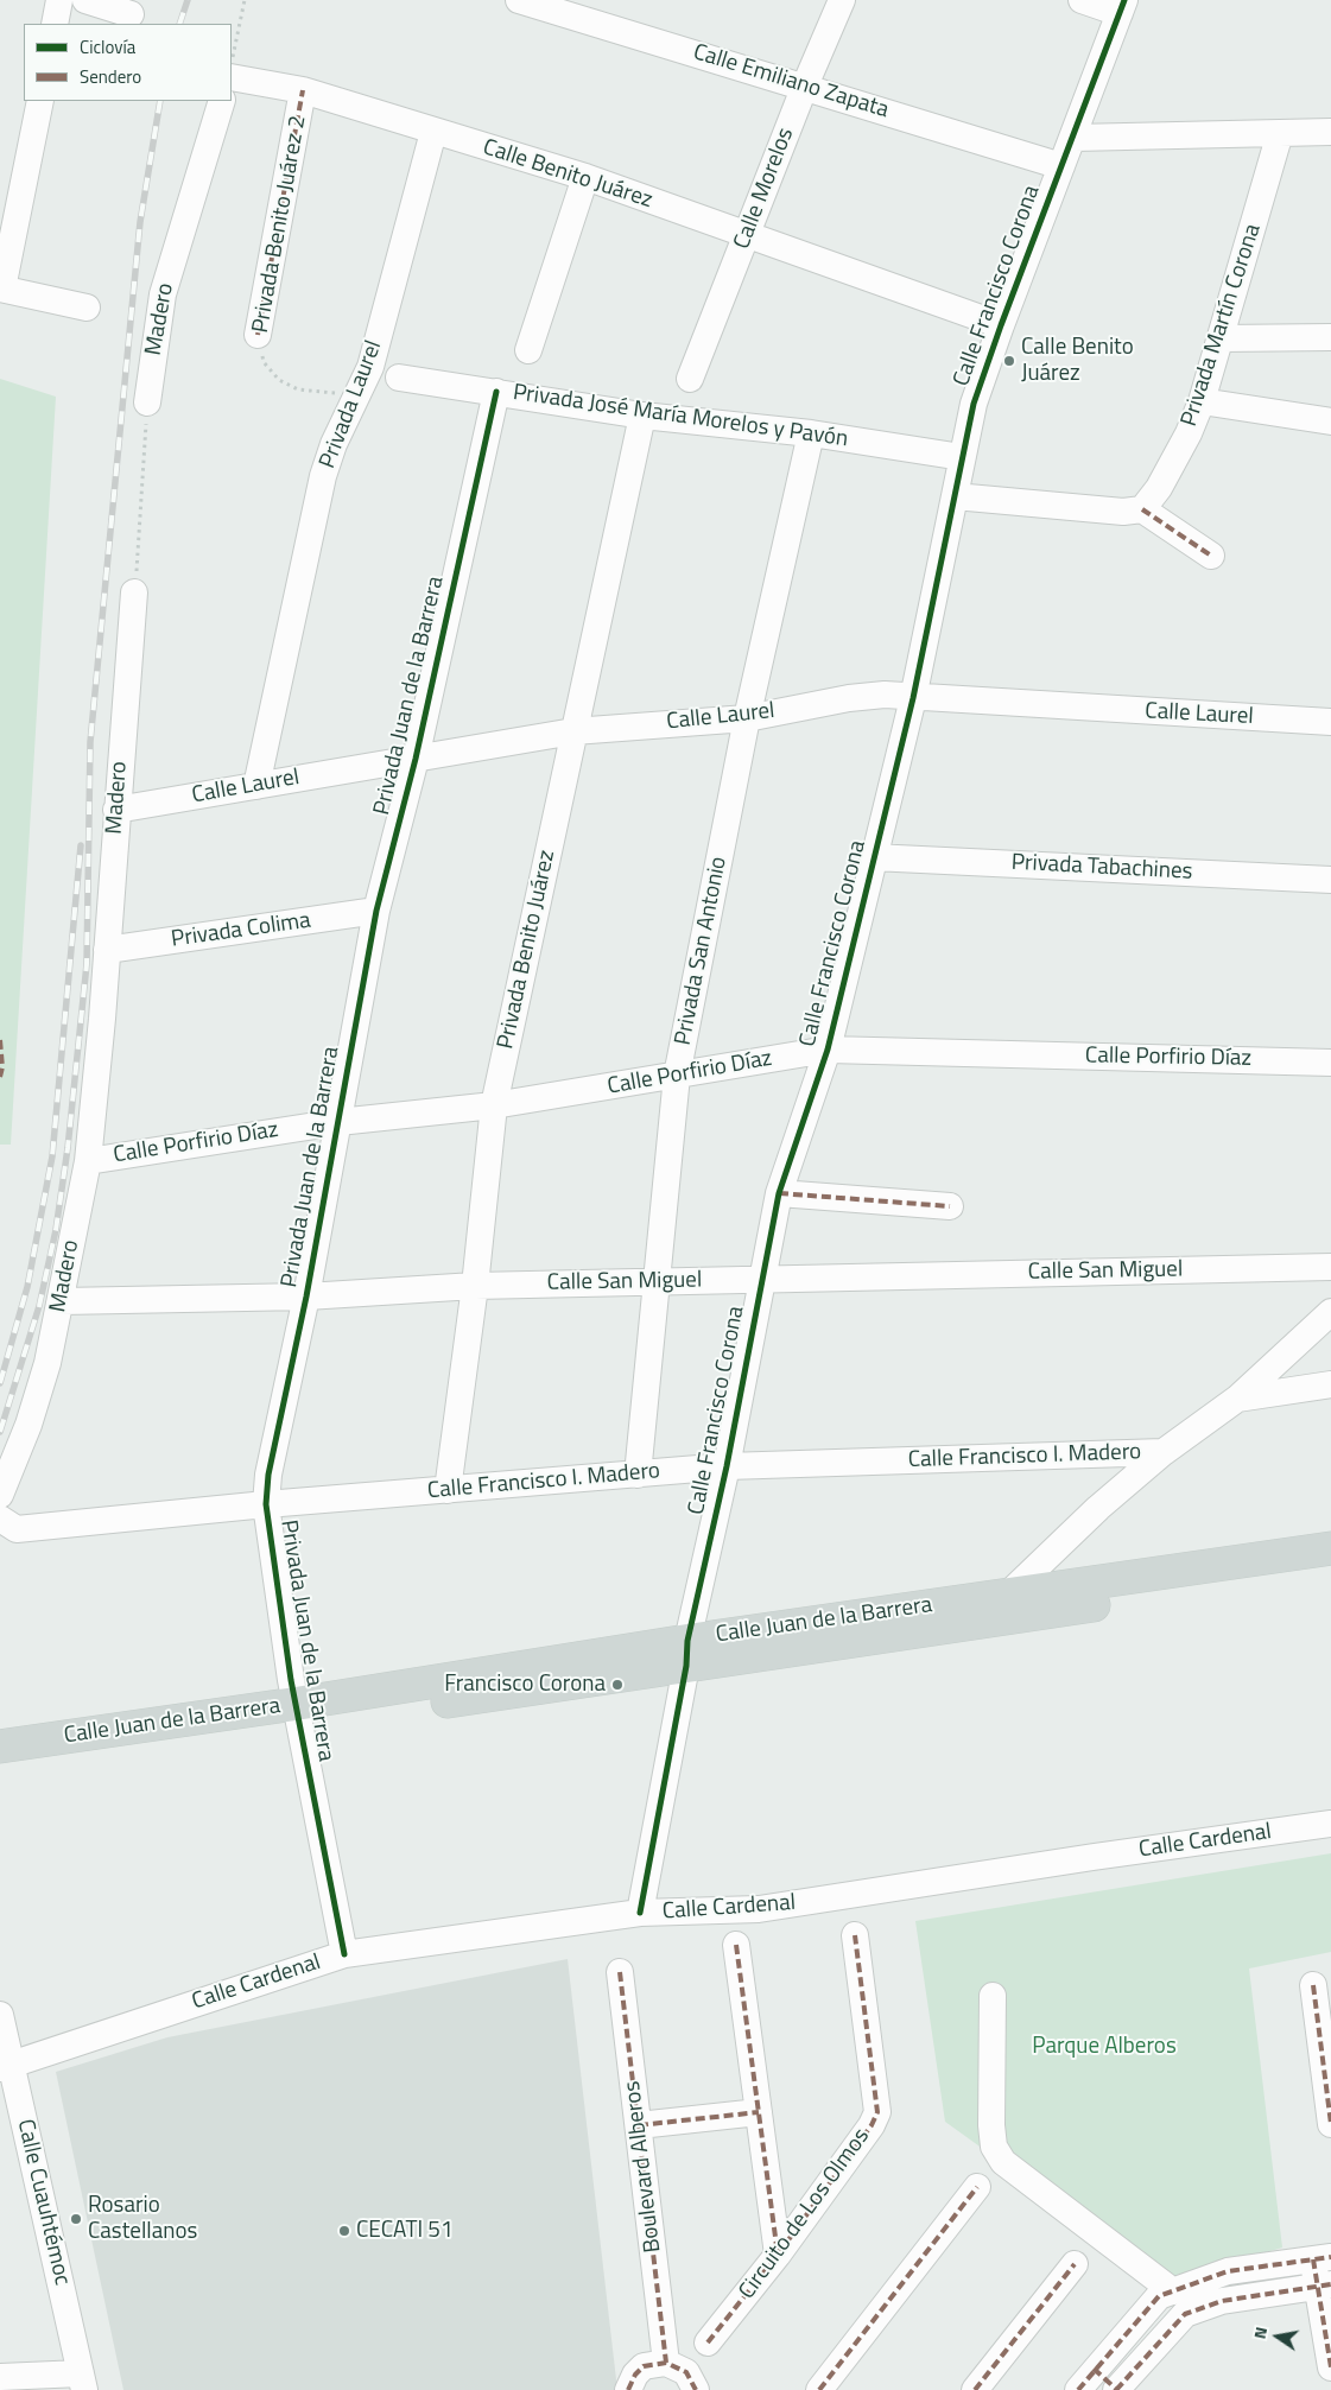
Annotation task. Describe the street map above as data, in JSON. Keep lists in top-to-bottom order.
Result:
{
  "streets": {
    "main road": ["Calle Juan de la Barrera"],
    "street": [
      "Calle Emiliano Zapata",
      "Calle Benito Juárez",
      "Calle Morelos",
      "Privada Benito Juárez 2",
      "Calle Francisco Corona",
      "Madero",
      "Privada Martín Corona",
      "Privada Laurel",
      "Privada José María Morelos y Pavón",
      "Privada Juan de la Barrera",
      "Calle Laurel",
      "Privada Tabachines",
      "Privada Colima",
      "Privada Benito Juárez",
      "Privada San Antonio",
      "Calle Porfirio Díaz",
      "Calle San Miguel",
      "Calle Francisco I. Madero",
      "Calle Cardenal",
      "Boulevard Alberos",
      "Calle Cuauhtémoc",
      "Circuito de Los Olmos"
    ]
  },
  "crossings": [
    ["Calle Emiliano Zapata", "Calle Morelos"],
    ["Calle Emiliano Zapata", "Calle Francisco Corona"],
    ["Calle Benito Juárez", "Calle Morelos"],
    ["Calle Benito Juárez", "Privada Benito Juárez 2"],
    ["Calle Benito Juárez", "Calle Francisco Corona"],
    ["Calle Benito Juárez", "Privada Laurel"],
    ["Privada Benito Juárez 2", "Privada Laurel"],
    ["Calle Francisco Corona", "Privada José María Morelos y Pavón"],
    ["Calle Francisco Corona", "Calle Laurel"],
    ["Calle Francisco Corona", "Privada Tabachines"],
    ["Calle Francisco Corona", "Calle Porfirio Díaz"],
    ["Calle Francisco Corona", "Calle San Miguel"],
    ["Calle Francisco Corona", "Calle Francisco I. Madero"],
    ["Calle Francisco Corona", "Calle Juan de la Barrera"],
    ["Calle Francisco Corona", "Calle Cardenal"],
    ["Madero", "Calle Laurel"],
    ["Madero", "Privada Colima"],
    ["Madero", "Calle Porfirio Díaz"],
    ["Madero", "Calle San Miguel"],
    ["Privada Laurel", "Calle Laurel"],
    ["Privada José María Morelos y Pavón", "Privada Juan de la Barrera"],
    ["Privada José María Morelos y Pavón", "Privada Benito Juárez"],
    ["Privada José María Morelos y Pavón", "Privada San Antonio"],
    ["Privada Juan de la Barrera", "Calle Laurel"],
    ["Privada Juan de la Barrera", "Privada Colima"],
    ["Privada Juan de la Barrera", "Calle Porfirio Díaz"],
    ["Privada Juan de la Barrera", "Calle San Miguel"],
    ["Privada Juan de la Barrera", "Calle Francisco I. Madero"],
    ["Privada Juan de la Barrera", "Calle Juan de la Barrera"],
    ["Privada Juan de la Barrera", "Calle Cardenal"],
    ["Calle Laurel", "Privada Benito Juárez"],
    ["Calle Laurel", "Privada San Antonio"],
    ["Privada Benito Juárez", "Calle Porfirio Díaz"],
    ["Privada Benito Juárez", "Calle San Miguel"],
    ["Privada Benito Juárez", "Calle Francisco I. Madero"],
    ["Privada San Antonio", "Calle Porfirio Díaz"],
    ["Privada San Antonio", "Calle San Miguel"],
    ["Privada San Antonio", "Calle Francisco I. Madero"],
    ["Calle Cardenal", "Calle Cuauhtémoc"]
  ],
  "parks": ["Parque Alberos"],
  "places": [
    "Calle Benito Juárez",
    "Francisco Corona",
    "Rosario Castellanos",
    "CECATI 51"
  ],
  "legend": ["Ciclovía", "Sendero"],
  "north": "left"
}
